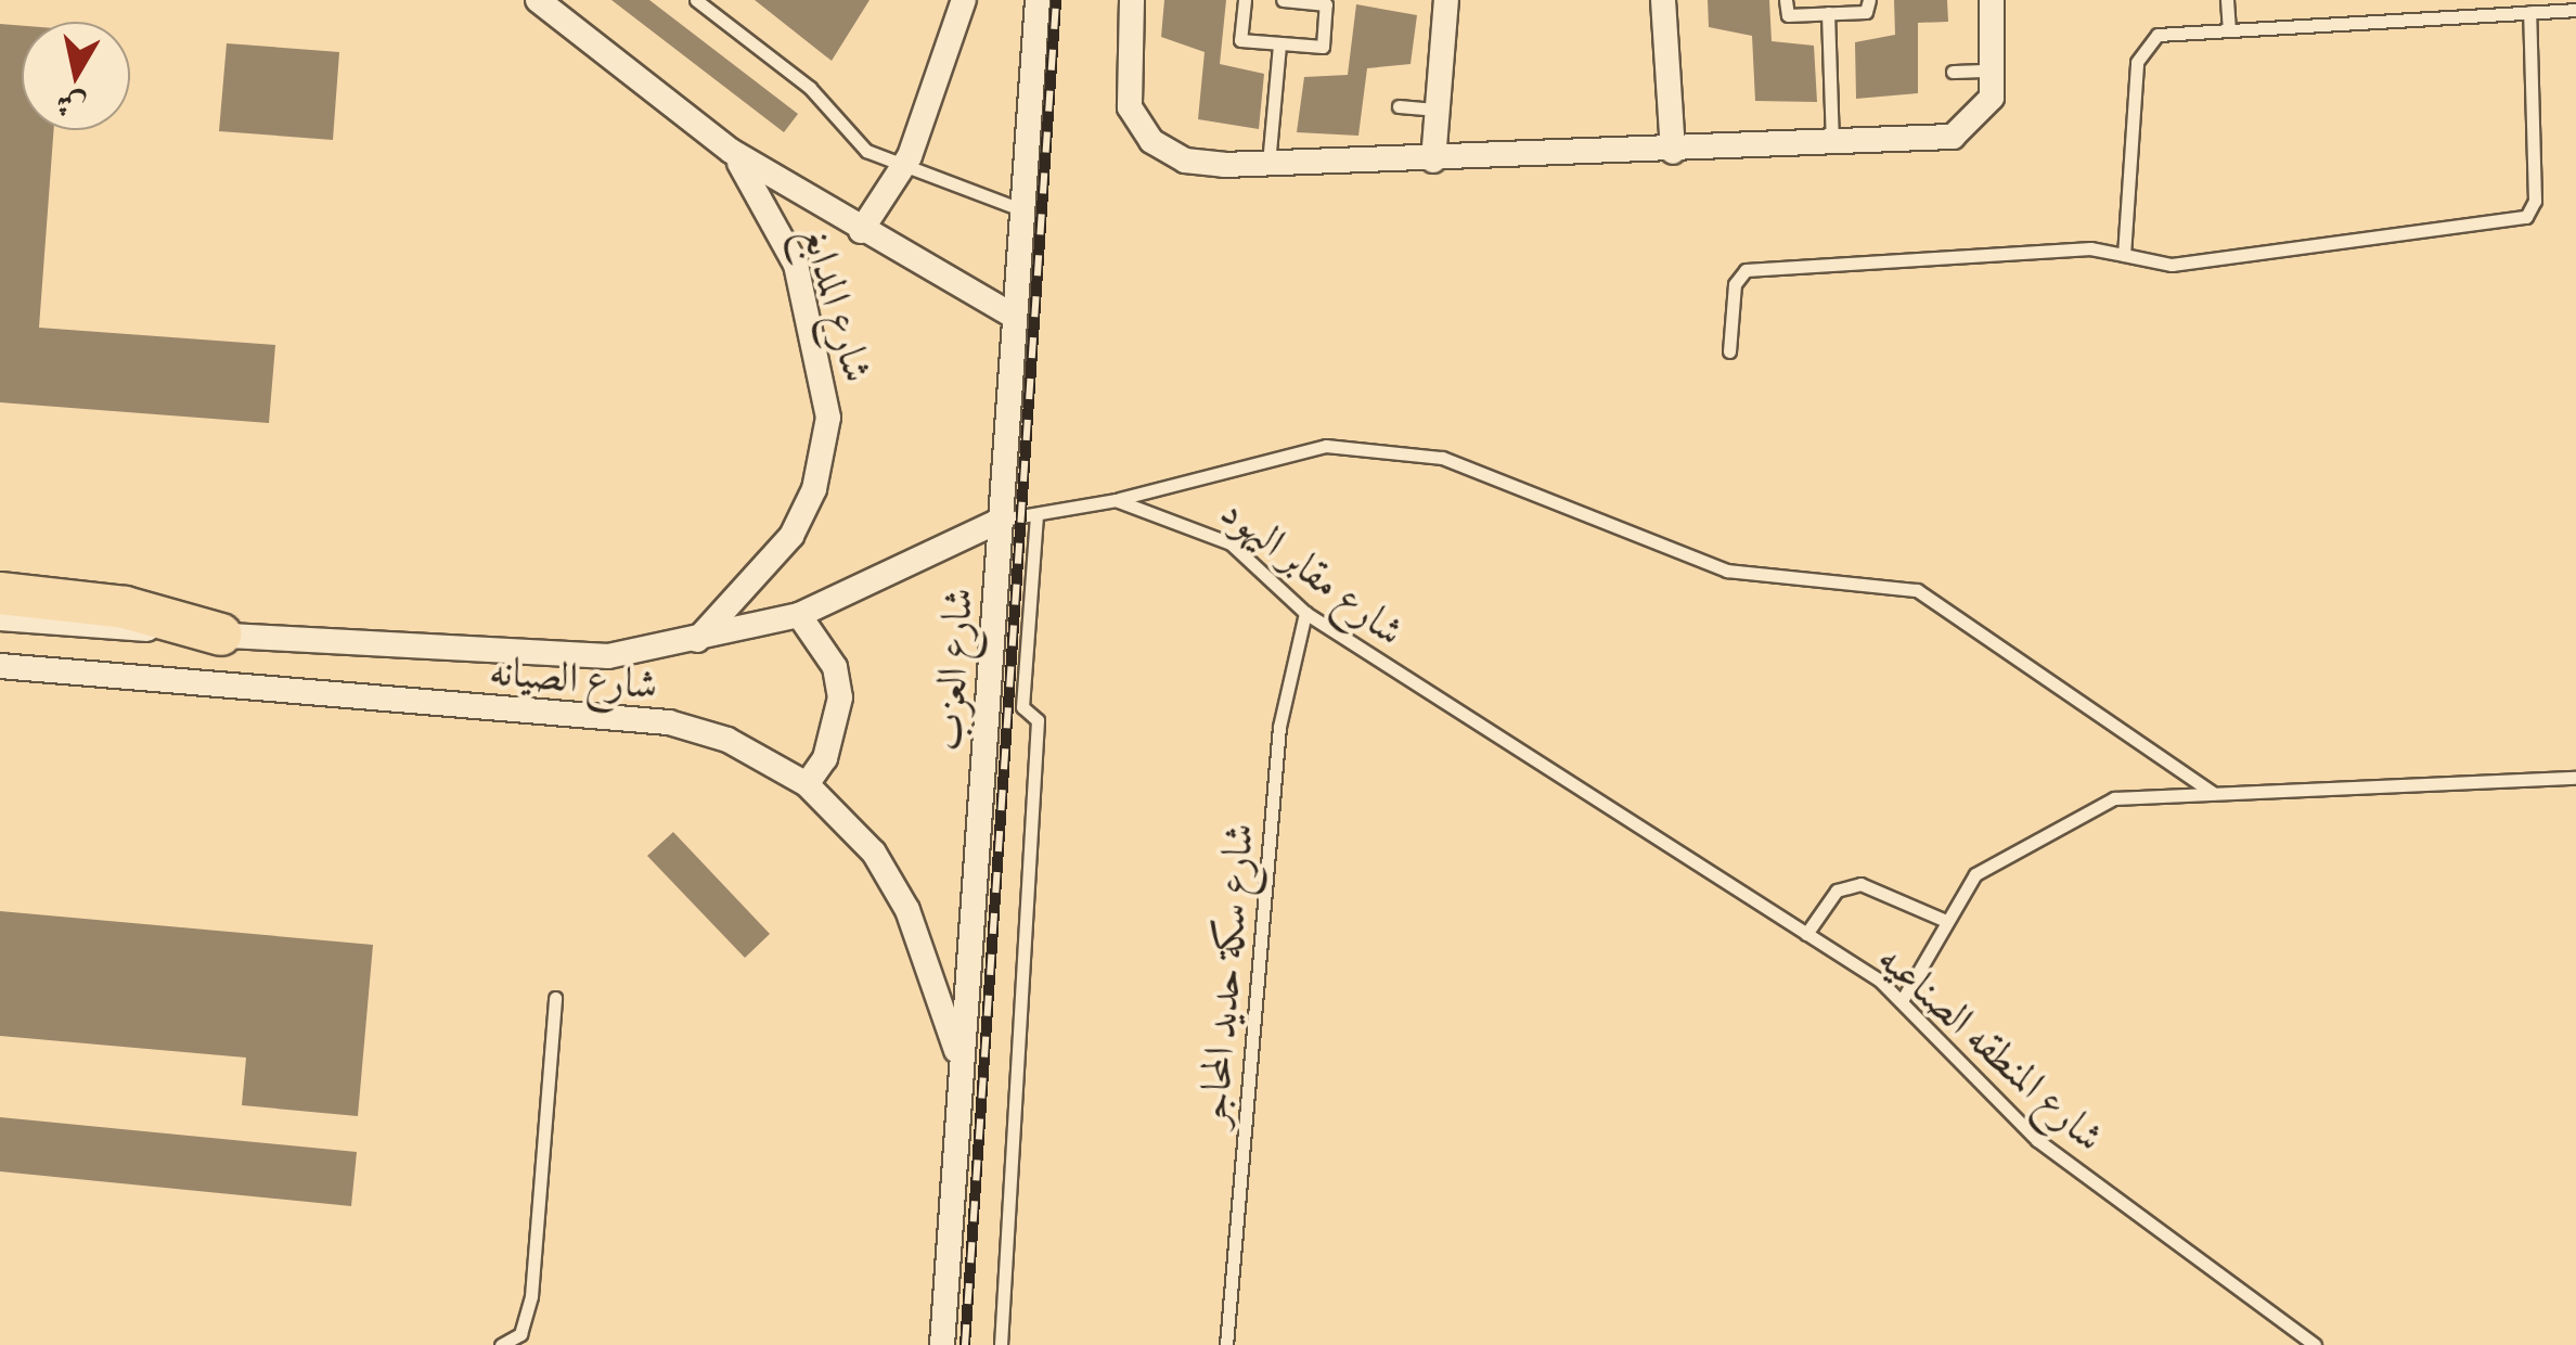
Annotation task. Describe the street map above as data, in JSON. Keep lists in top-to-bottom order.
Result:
{
  "streets": {
    "street": ["شارع المدابغ", "شارع العزب", "شارع الصيانه"],
    "lane": ["شارع مقابر اليهود", "شارع سكة حديد المحاجر", "شارع المنطقه الصناعيه"]
  },
  "crossings": [
    ["شارع المدابغ", "شارع العزب"],
    ["شارع المدابغ", "شارع الصيانه"],
    ["شارع مقابر اليهود", "شارع سكة حديد المحاجر"],
    ["شارع مقابر اليهود", "شارع المنطقه الصناعيه"],
    ["شارع العزب", "شارع الصيانه"]
  ],
  "north": "bottom"
}
